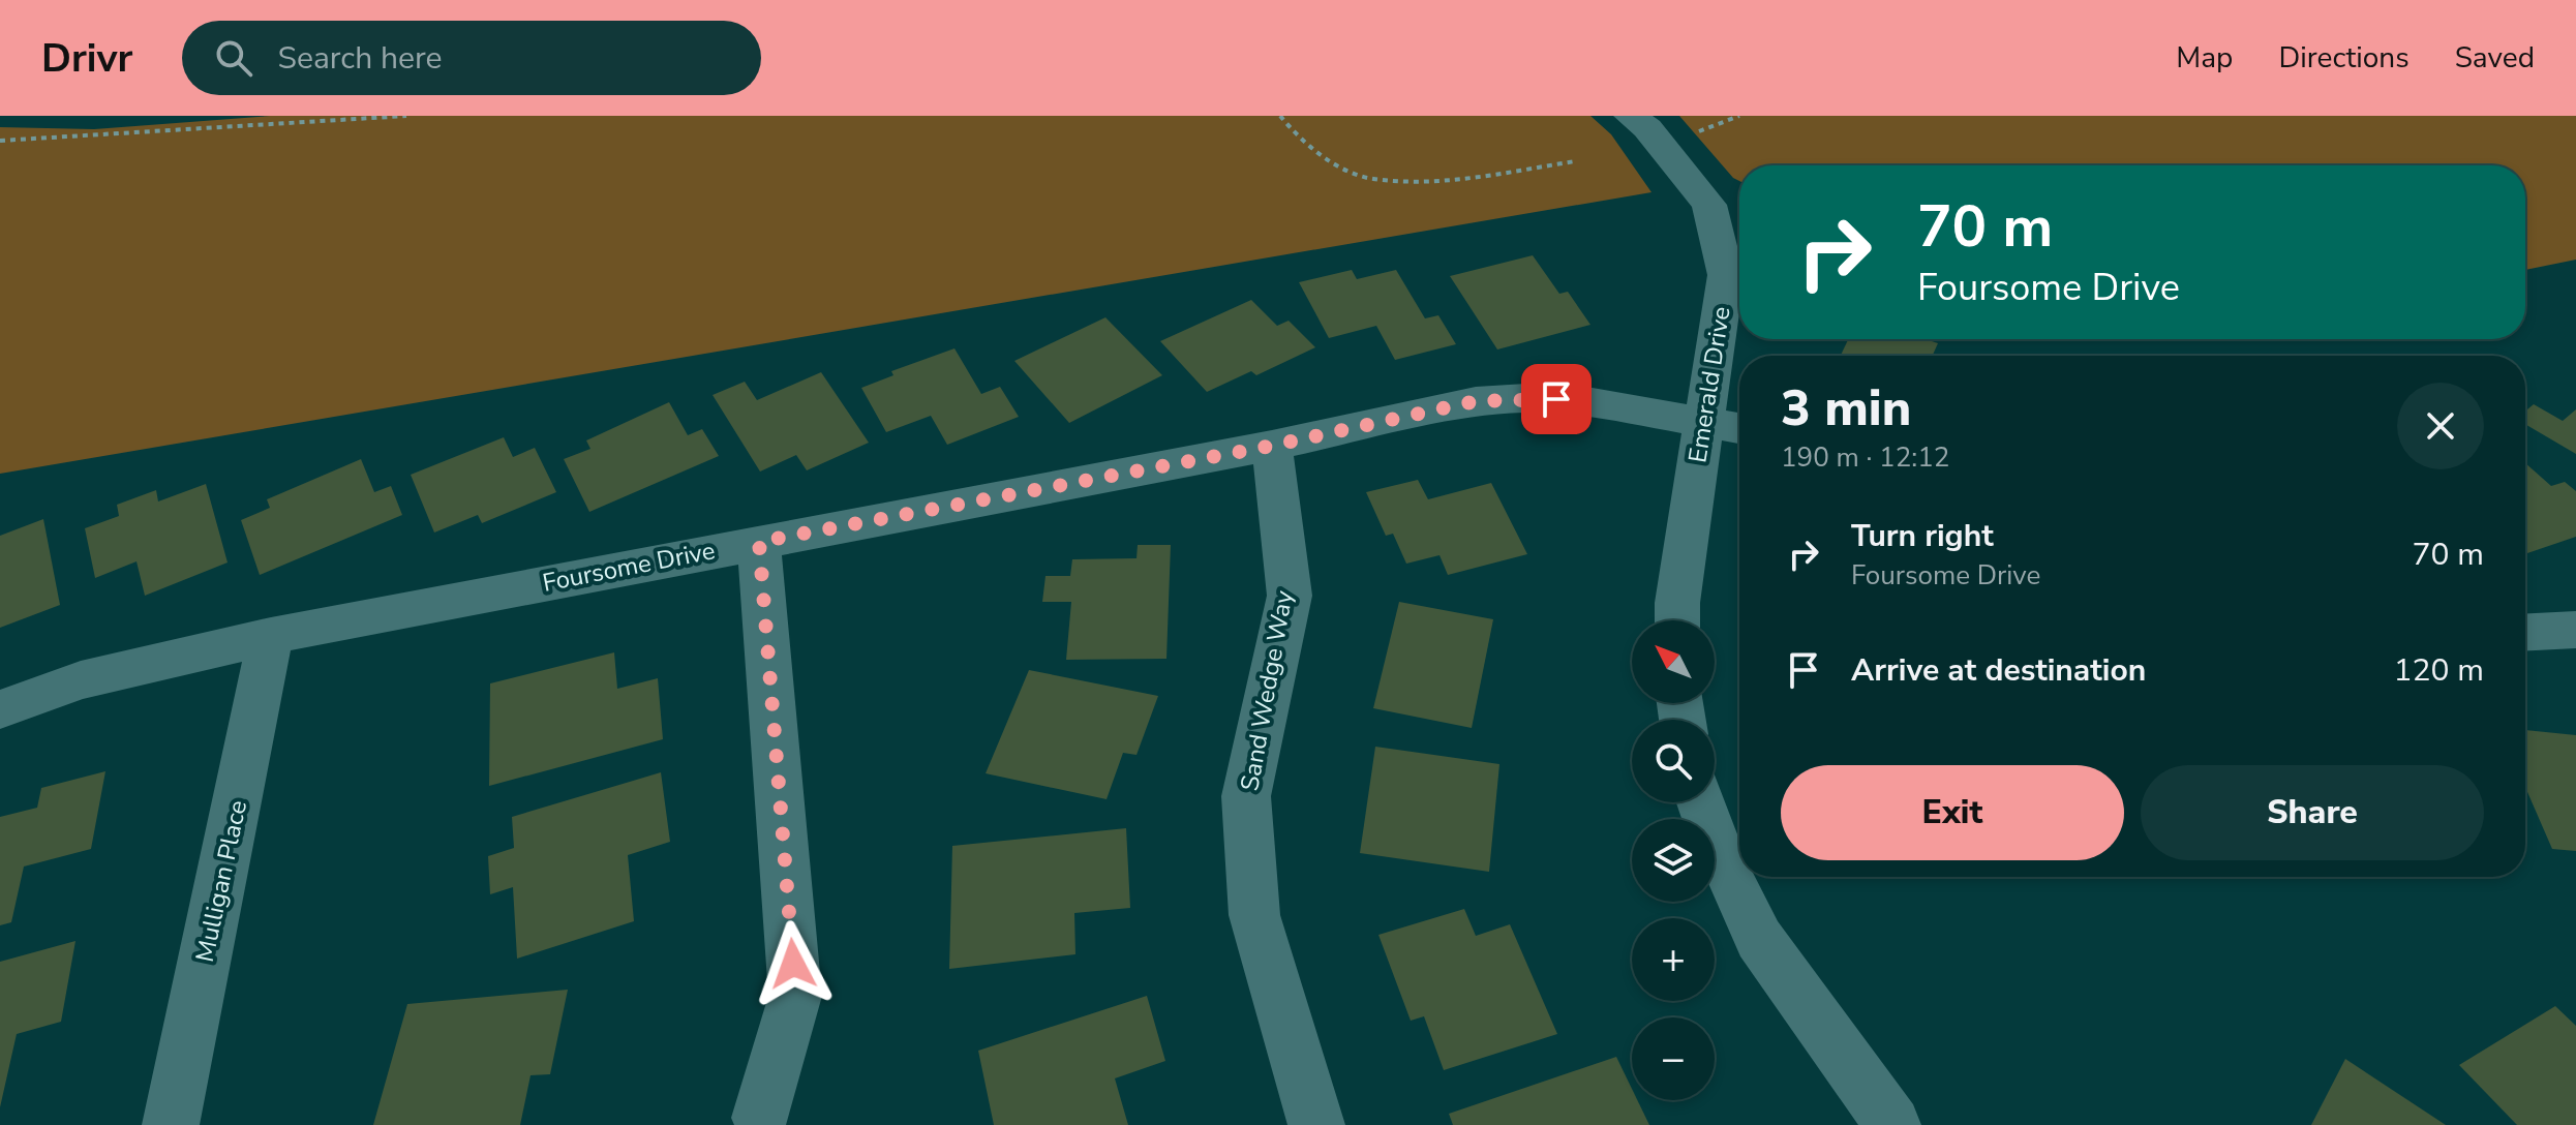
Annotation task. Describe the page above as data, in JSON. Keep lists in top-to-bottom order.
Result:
{
  "streets": {
    "street": [
      "Emerald Drive",
      "Foursome Drive",
      "Sand Wedge Way",
      "Mulligan Place"
    ]
  },
  "crossings": [
    ["Emerald Drive", "Foursome Drive"],
    ["Foursome Drive", "Sand Wedge Way"],
    ["Foursome Drive", "Mulligan Place"]
  ],
  "north": "top left",
  "page": {
    "header": "Drivr",
    "search": "Search here",
    "nav": ["Map", "Directions", "Saved"],
    "turn": ["70 m", "Foursome Drive"],
    "heading": ["3 min", "190 m · 12:12"],
    "list": [
      {
        "name": "Turn right",
        "note": "Foursome Drive",
        "value": "70 m"
      },
      {
        "name": "Arrive at destination",
        "value": "120 m"
      }
    ],
    "map_buttons": ["+", "−"],
    "buttons": ["Exit", "Share"]
  }
}
